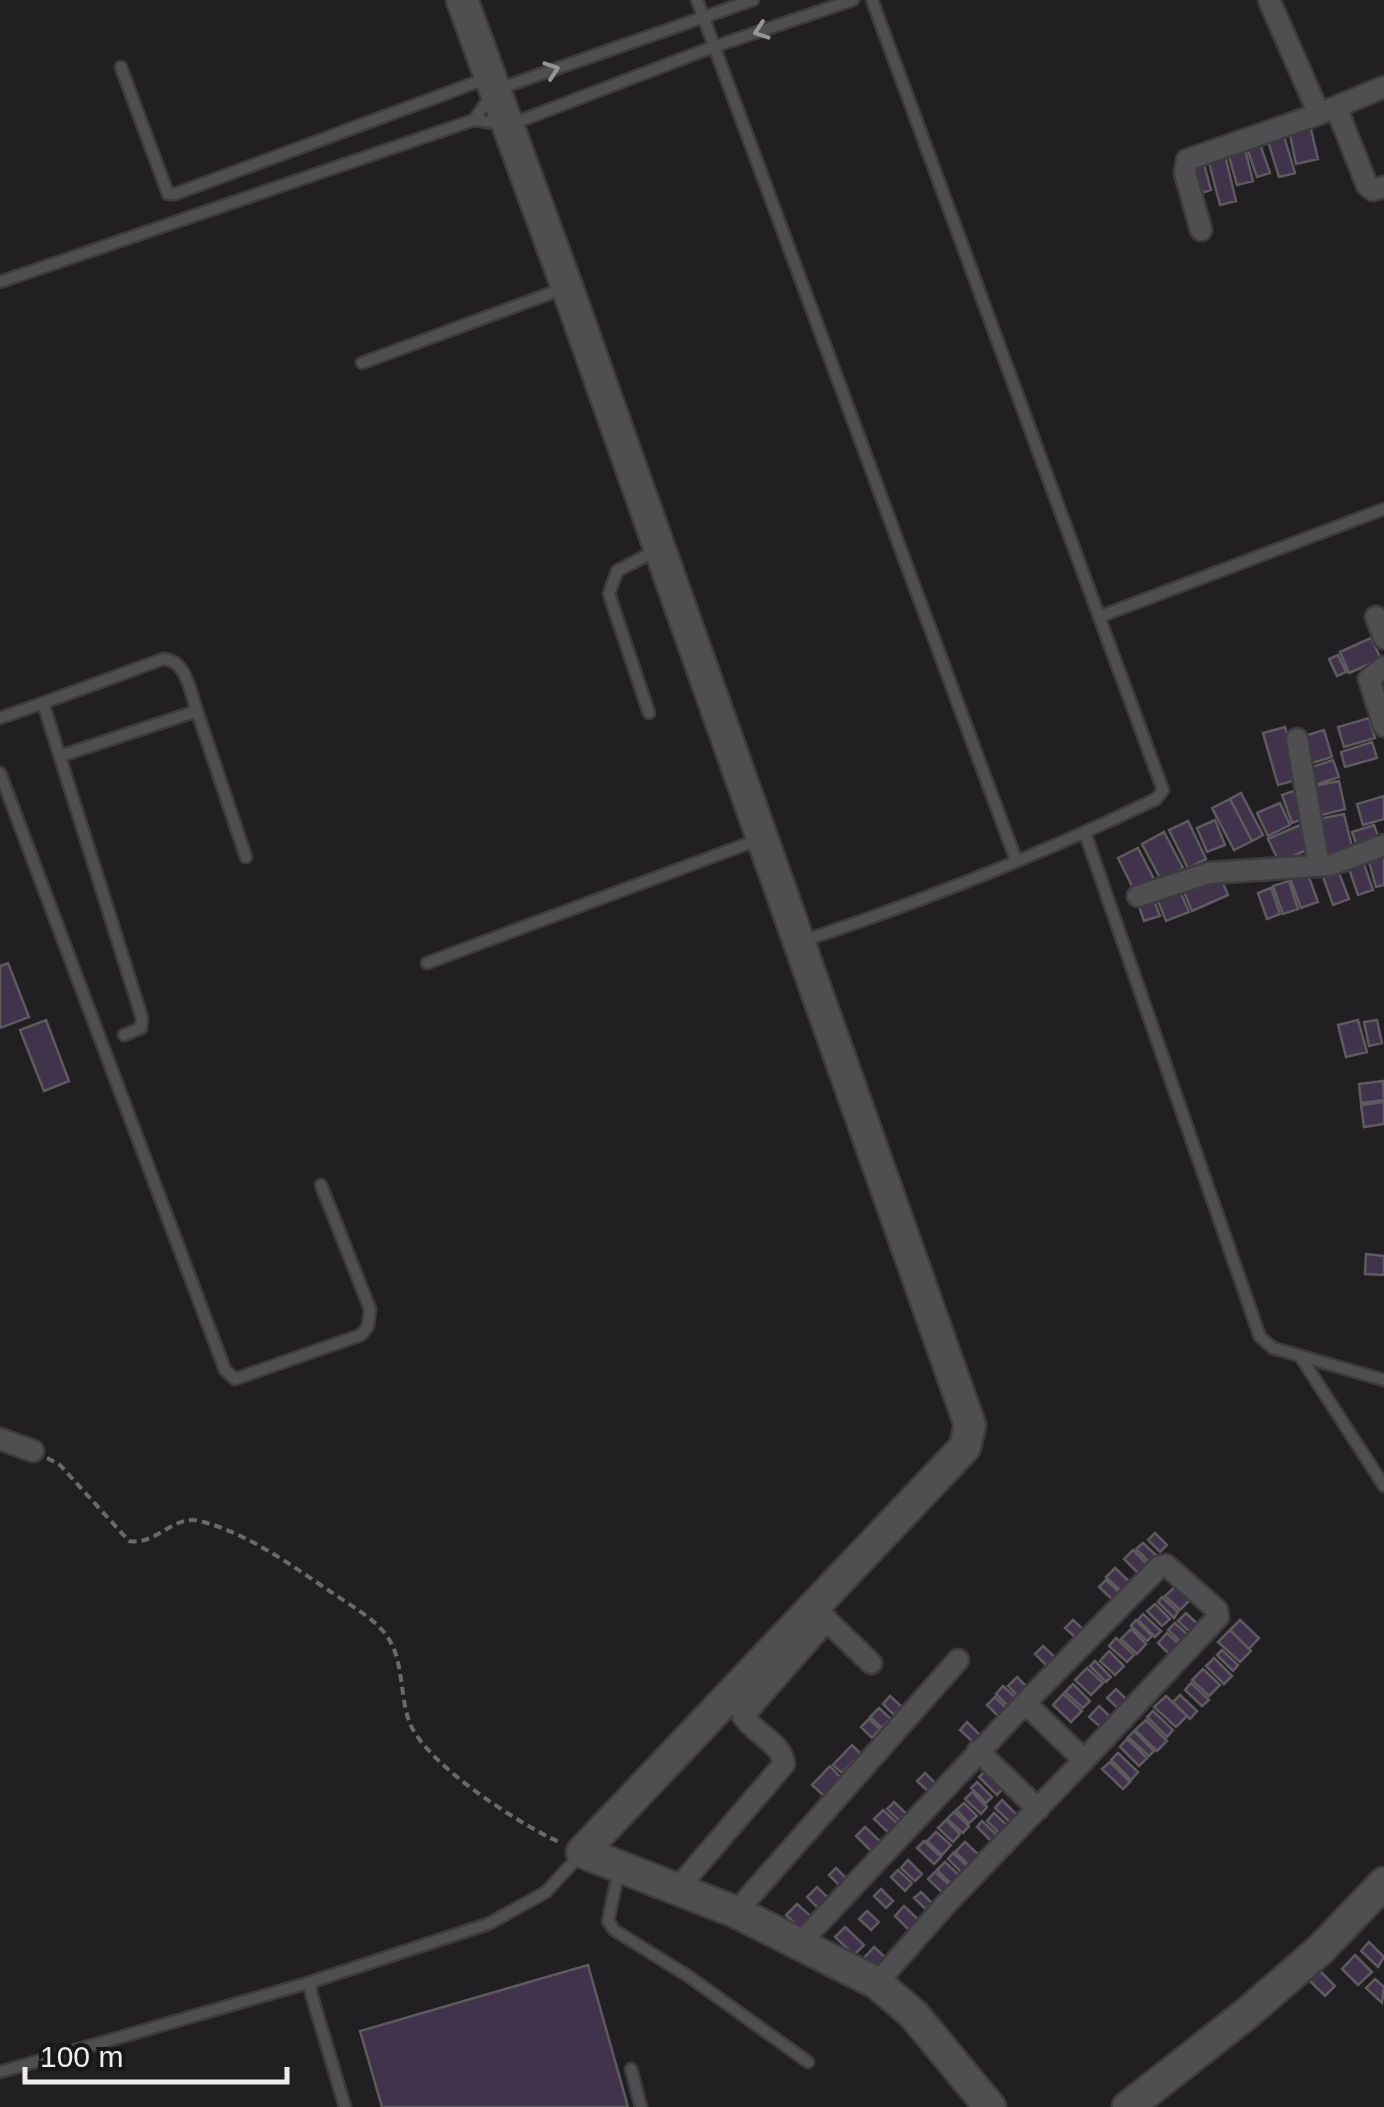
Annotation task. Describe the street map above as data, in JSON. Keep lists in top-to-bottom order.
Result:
{
  "scale_bar": "100 m"
}
